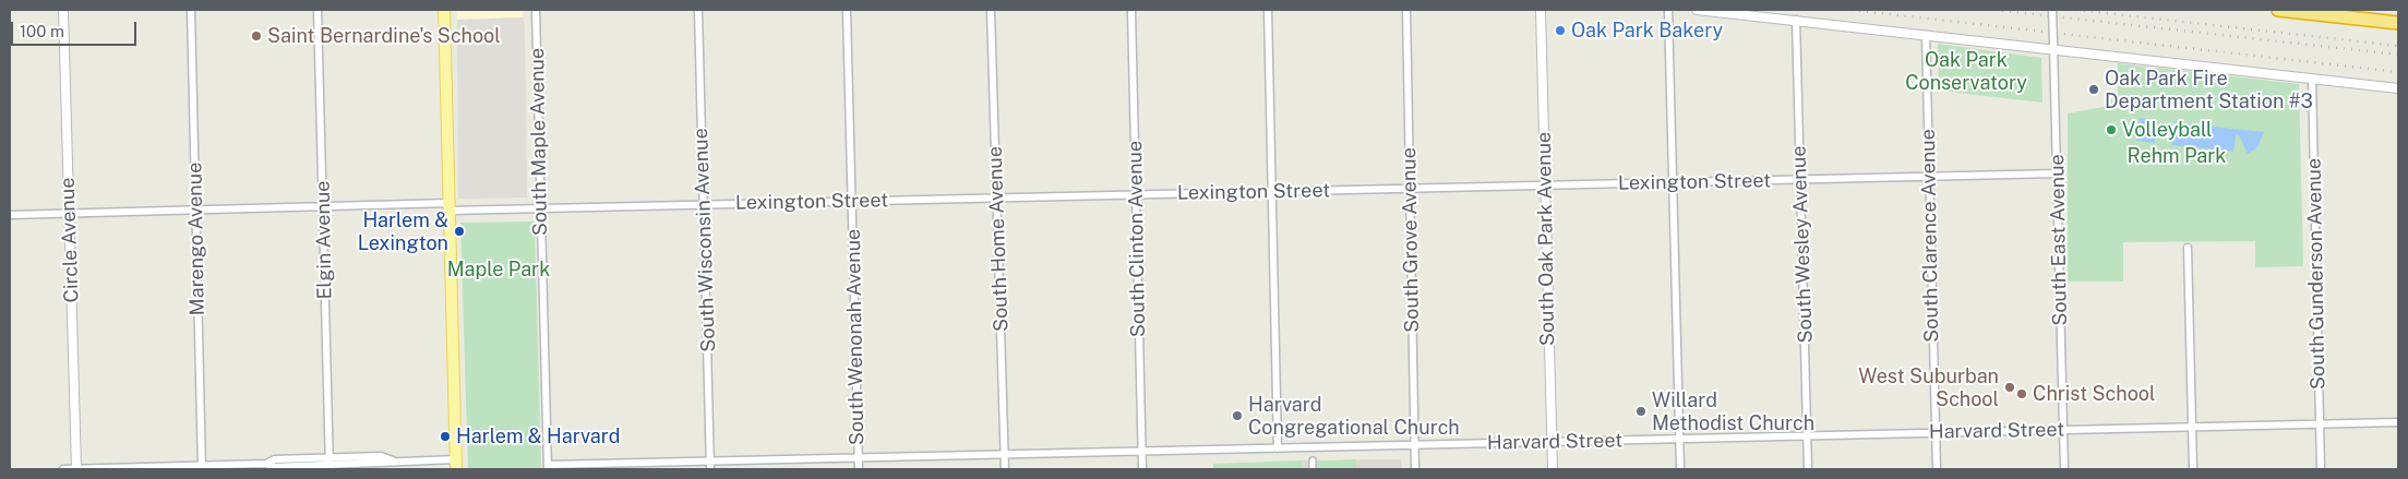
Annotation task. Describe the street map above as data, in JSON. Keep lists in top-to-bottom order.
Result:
{
  "streets": {
    "street": [
      "South Maple Avenue",
      "Lexington Street",
      "South Clarence Avenue",
      "Marengo Avenue",
      "South Home Avenue",
      "South Clinton Avenue",
      "South Oak Park Avenue",
      "Circle Avenue",
      "Elgin Avenue",
      "South Wisconsin Avenue",
      "South Grove Avenue",
      "South East Avenue",
      "South Wesley Avenue",
      "South Gunderson Avenue",
      "South Wenonah Avenue",
      "Harvard Street"
    ]
  },
  "crossings": [
    ["South Maple Avenue", "Lexington Street"],
    ["South Maple Avenue", "Harvard Street"],
    ["Lexington Street", "South Clarence Avenue"],
    ["Lexington Street", "Marengo Avenue"],
    ["Lexington Street", "South Home Avenue"],
    ["Lexington Street", "South Clinton Avenue"],
    ["Lexington Street", "South Oak Park Avenue"],
    ["Lexington Street", "Circle Avenue"],
    ["Lexington Street", "Elgin Avenue"],
    ["Lexington Street", "South Wisconsin Avenue"],
    ["Lexington Street", "South Grove Avenue"],
    ["Lexington Street", "South East Avenue"],
    ["Lexington Street", "South Wesley Avenue"],
    ["Lexington Street", "South Wenonah Avenue"],
    ["South Clarence Avenue", "Harvard Street"],
    ["South Home Avenue", "Harvard Street"],
    ["South Clinton Avenue", "Harvard Street"],
    ["South Oak Park Avenue", "Harvard Street"],
    ["South Wisconsin Avenue", "Harvard Street"],
    ["South Grove Avenue", "Harvard Street"],
    ["South East Avenue", "Harvard Street"],
    ["South Wesley Avenue", "Harvard Street"],
    ["South Gunderson Avenue", "Harvard Street"],
    ["South Wenonah Avenue", "Harvard Street"]
  ],
  "parks": ["Oak Park Conservatory", "Rehm Park", "Maple Park"],
  "places": [
    "Oak Park Bakery",
    "Saint Bernardine's School",
    "Oak Park Fire Department Station #3",
    "Volleyball",
    "Harlem & Lexington",
    "West Suburban School",
    "Christ School",
    "Willard Methodist Church",
    "Harvard Congregational Church",
    "Harlem & Harvard"
  ],
  "scale_bar": "100 m"
}
